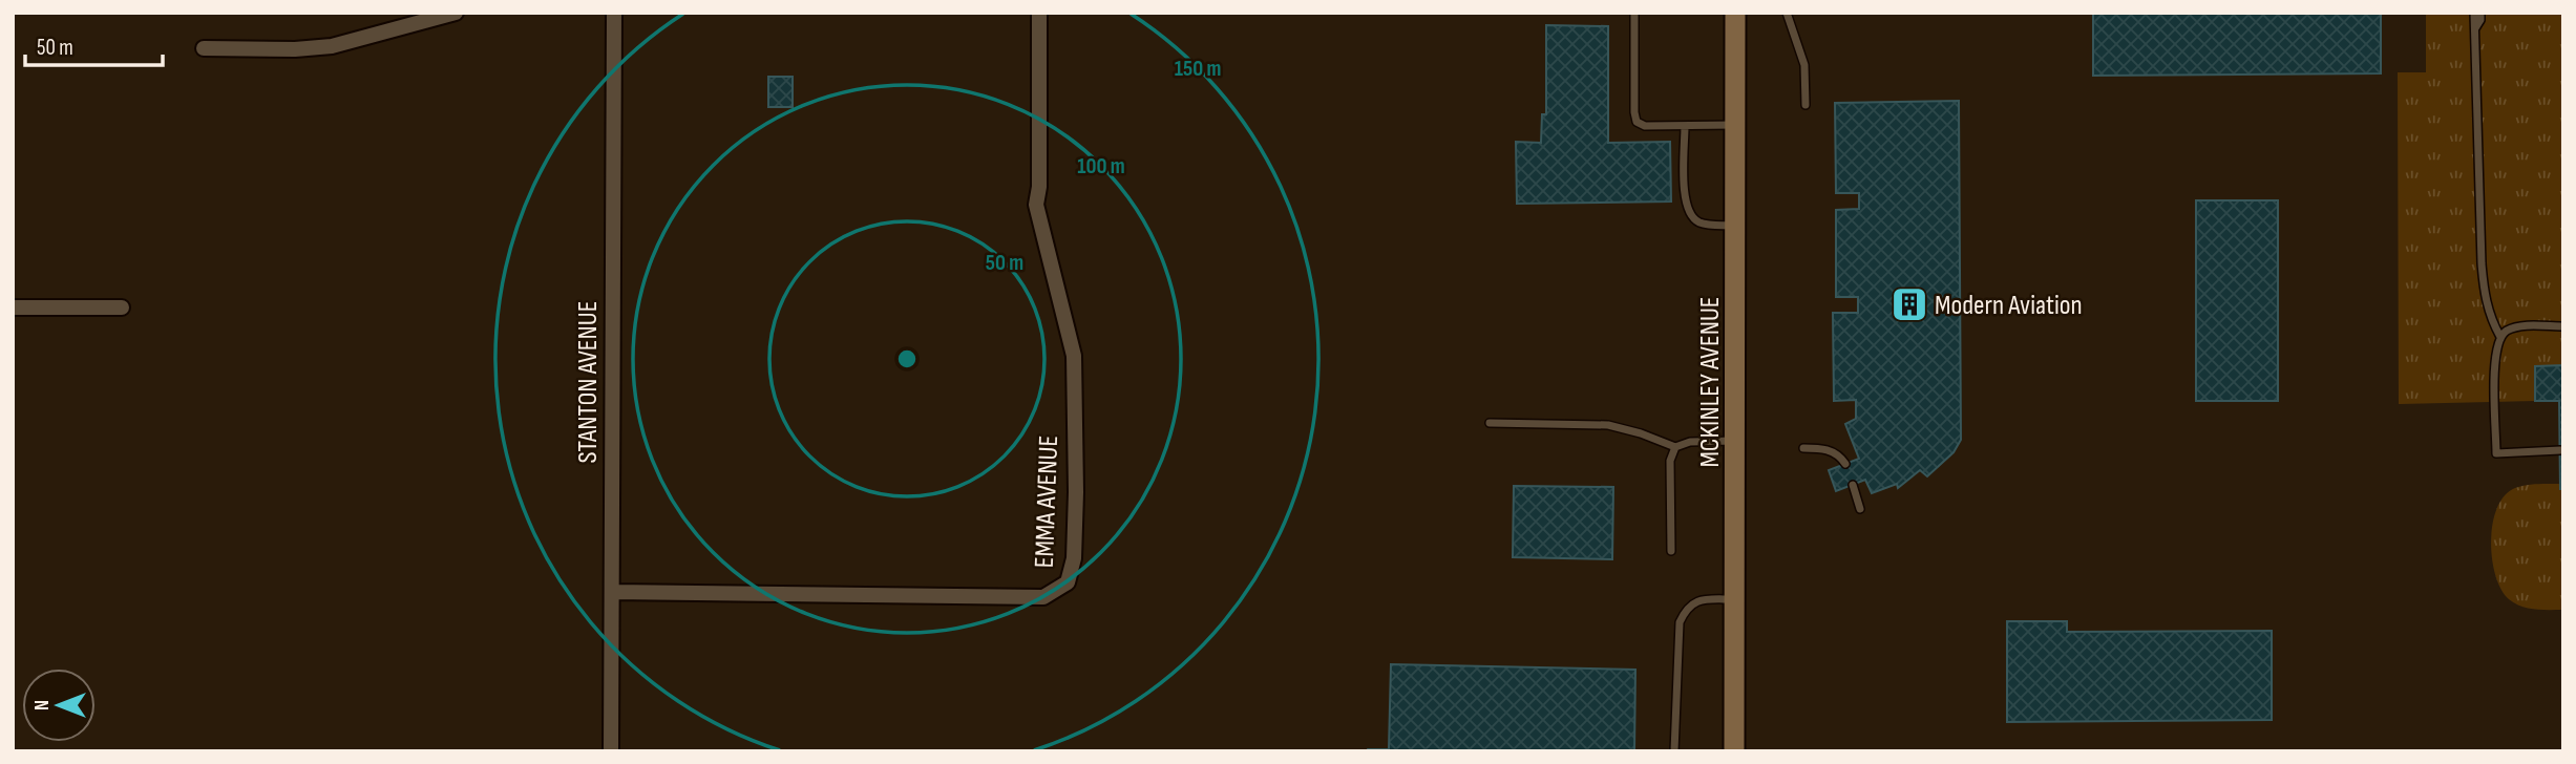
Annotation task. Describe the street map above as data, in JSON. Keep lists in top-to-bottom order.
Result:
{
  "streets": {
    "main road": ["MCKINLEY AVENUE"],
    "street": ["STANTON AVENUE", "EMMA AVENUE"]
  },
  "crossings": [
    ["STANTON AVENUE", "EMMA AVENUE"]
  ],
  "places": {
    "building": ["Modern Aviation"]
  },
  "scale_bar": "50 m",
  "north": "left",
  "rings": ["150 m", "100 m", "50 m"]
}
